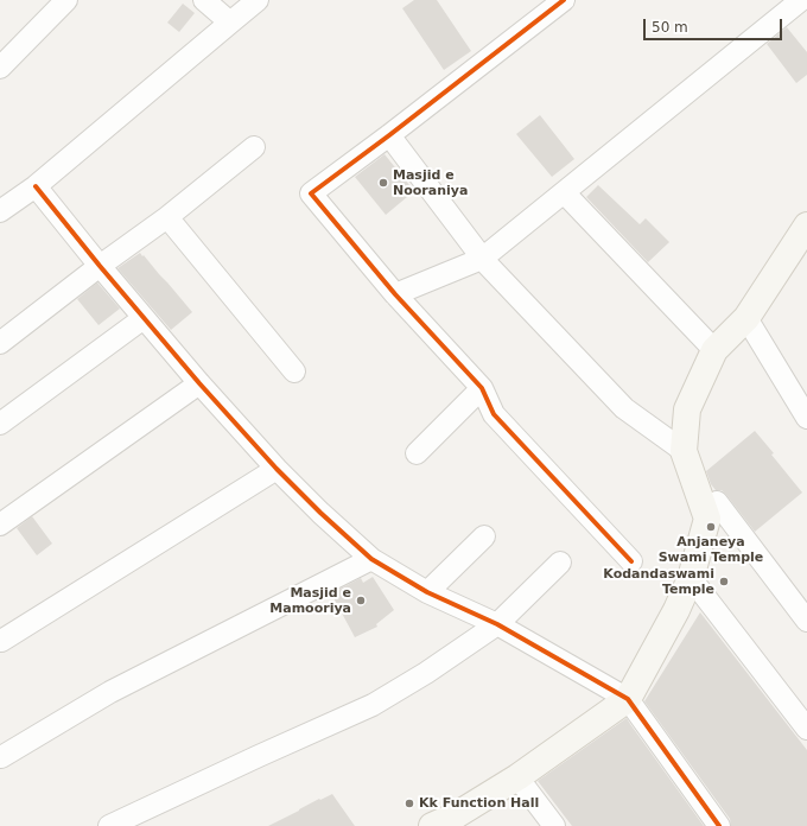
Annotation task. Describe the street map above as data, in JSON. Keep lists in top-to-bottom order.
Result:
{
  "places": [
    "Masjid e Nooraniya",
    "Anjaneya Swami Temple",
    "Kodandaswami Temple",
    "Masjid e Mamooriya",
    "Kk Function Hall"
  ],
  "scale_bar": "50 m"
}
